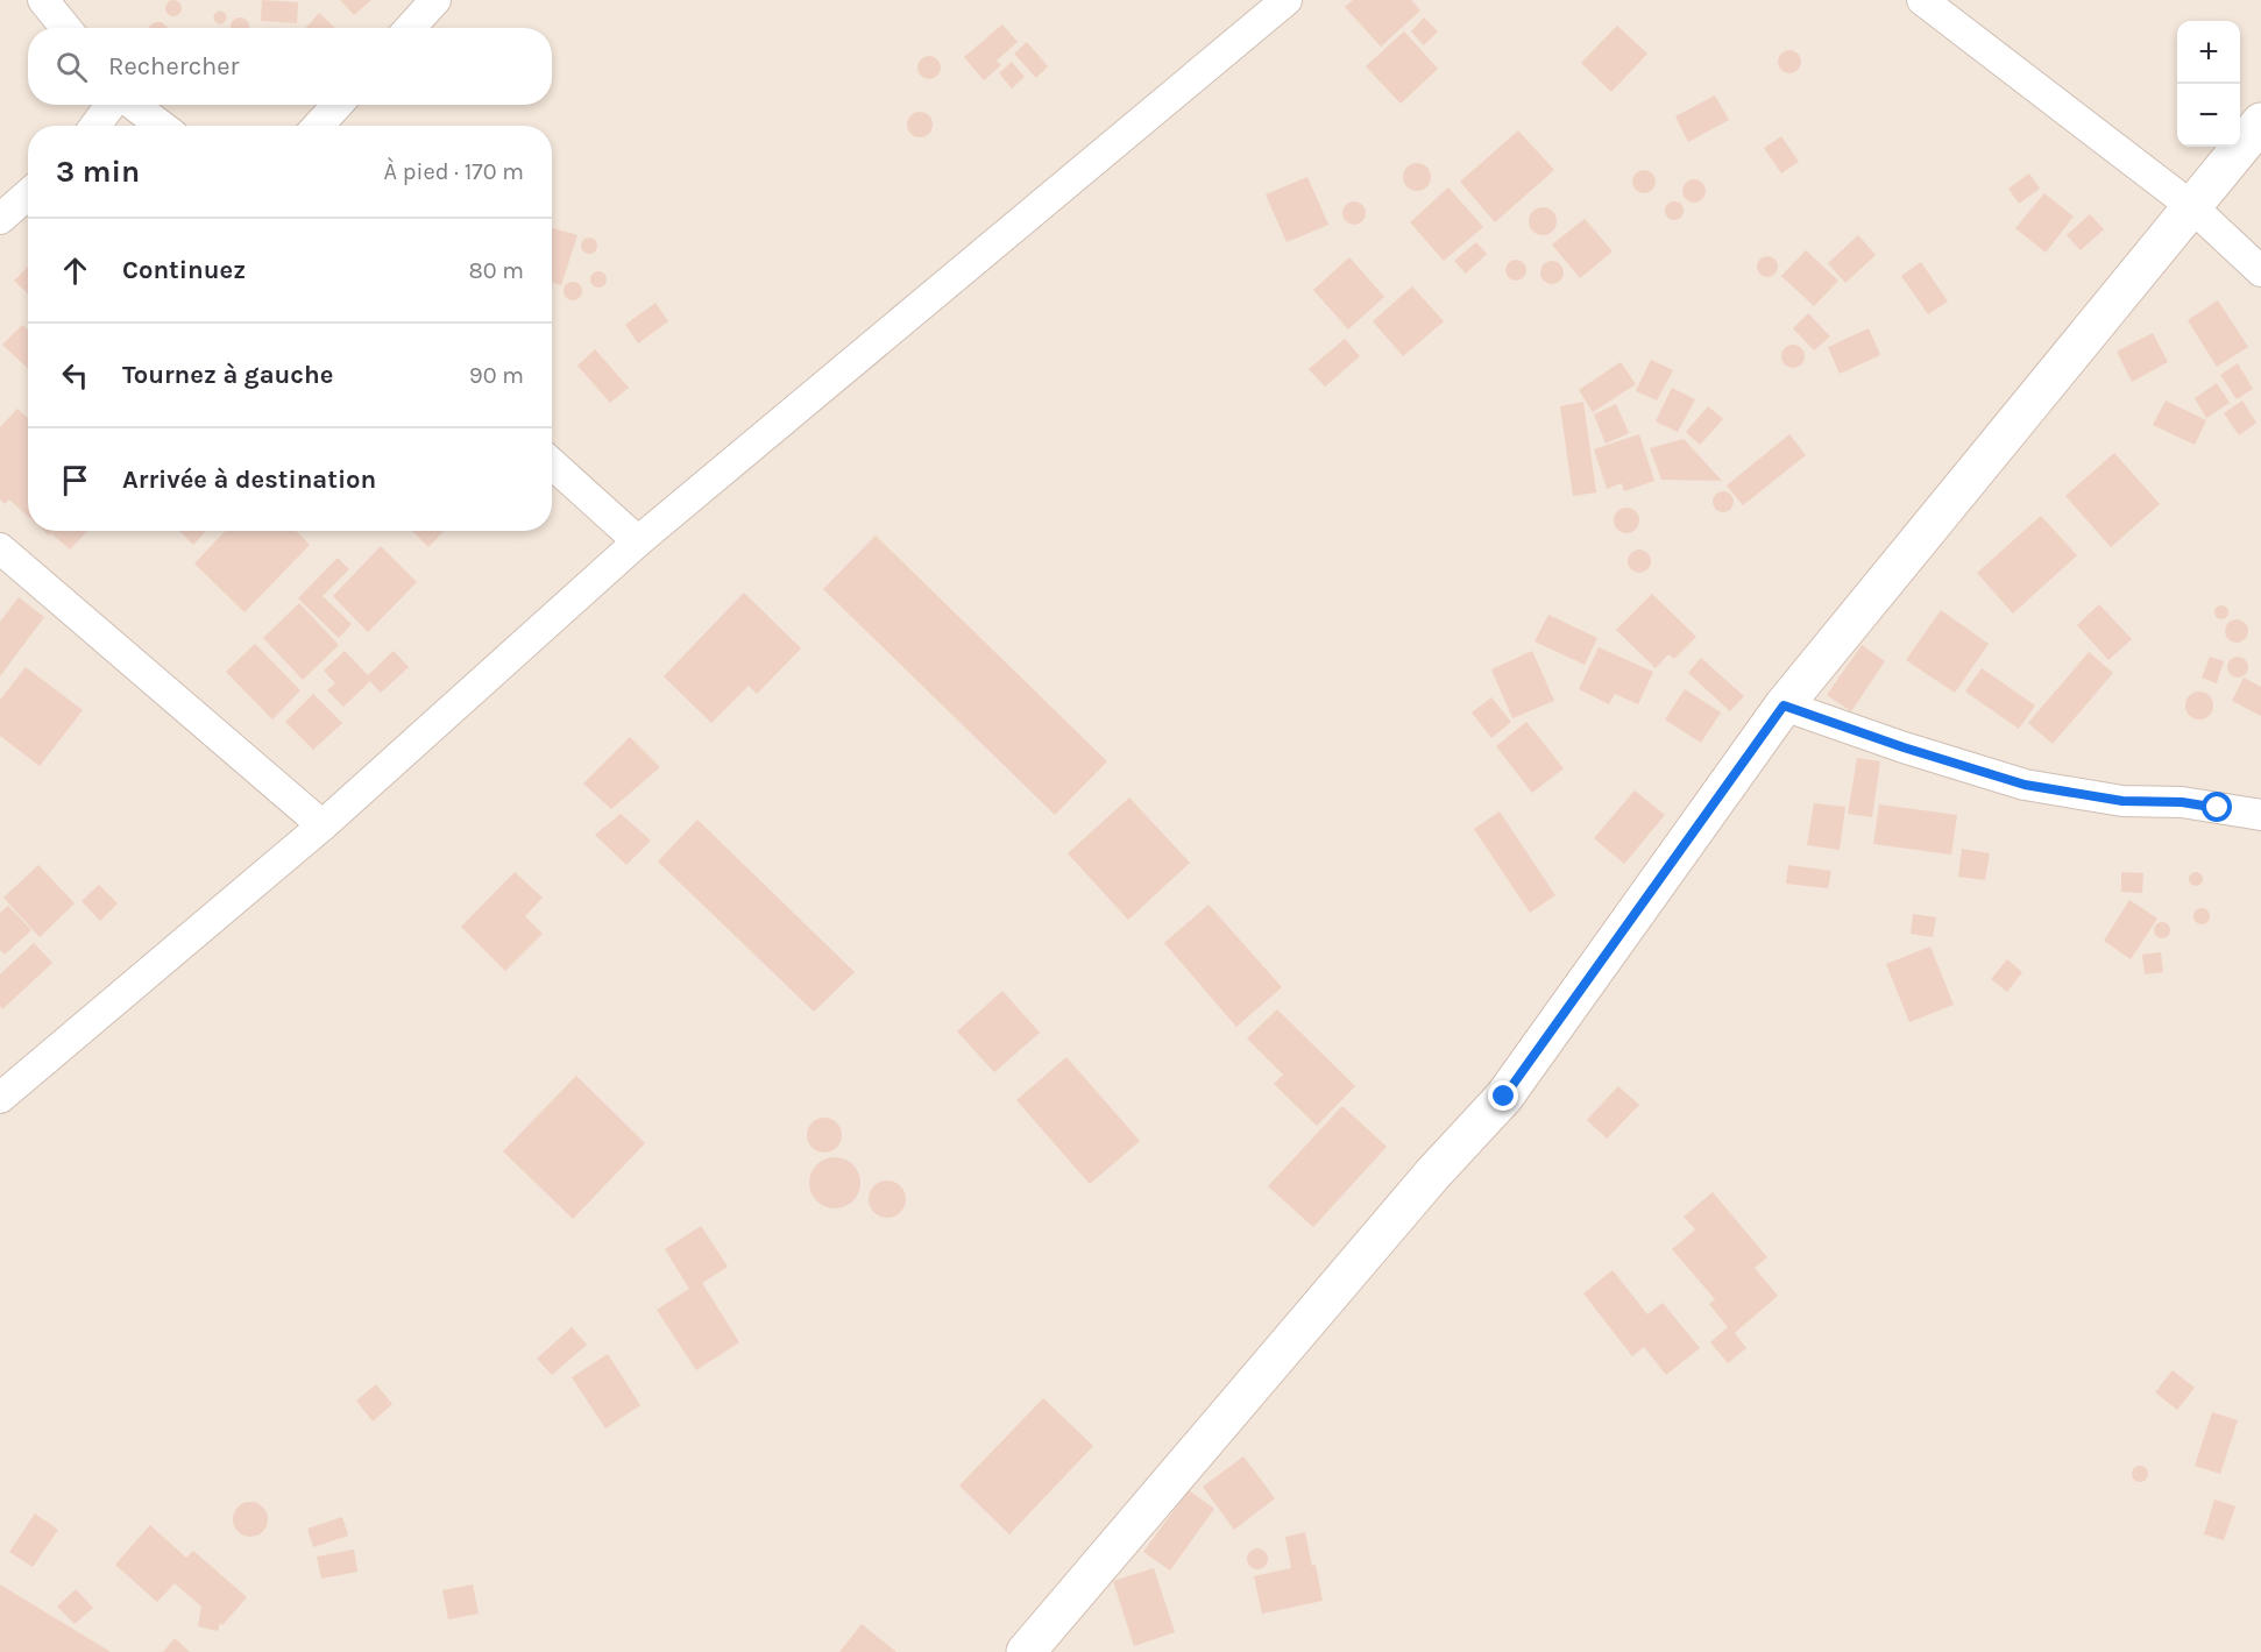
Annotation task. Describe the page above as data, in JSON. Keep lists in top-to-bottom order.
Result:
{
  "page": {
    "map_buttons": ["+", "−"],
    "search": "Rechercher",
    "heading": ["3 min", "À pied · 170 m"],
    "list": [
      ["Continuez", "80 m"],
      ["Tournez à gauche", "90 m"],
      "Arrivée à destination"
    ]
  }
}
